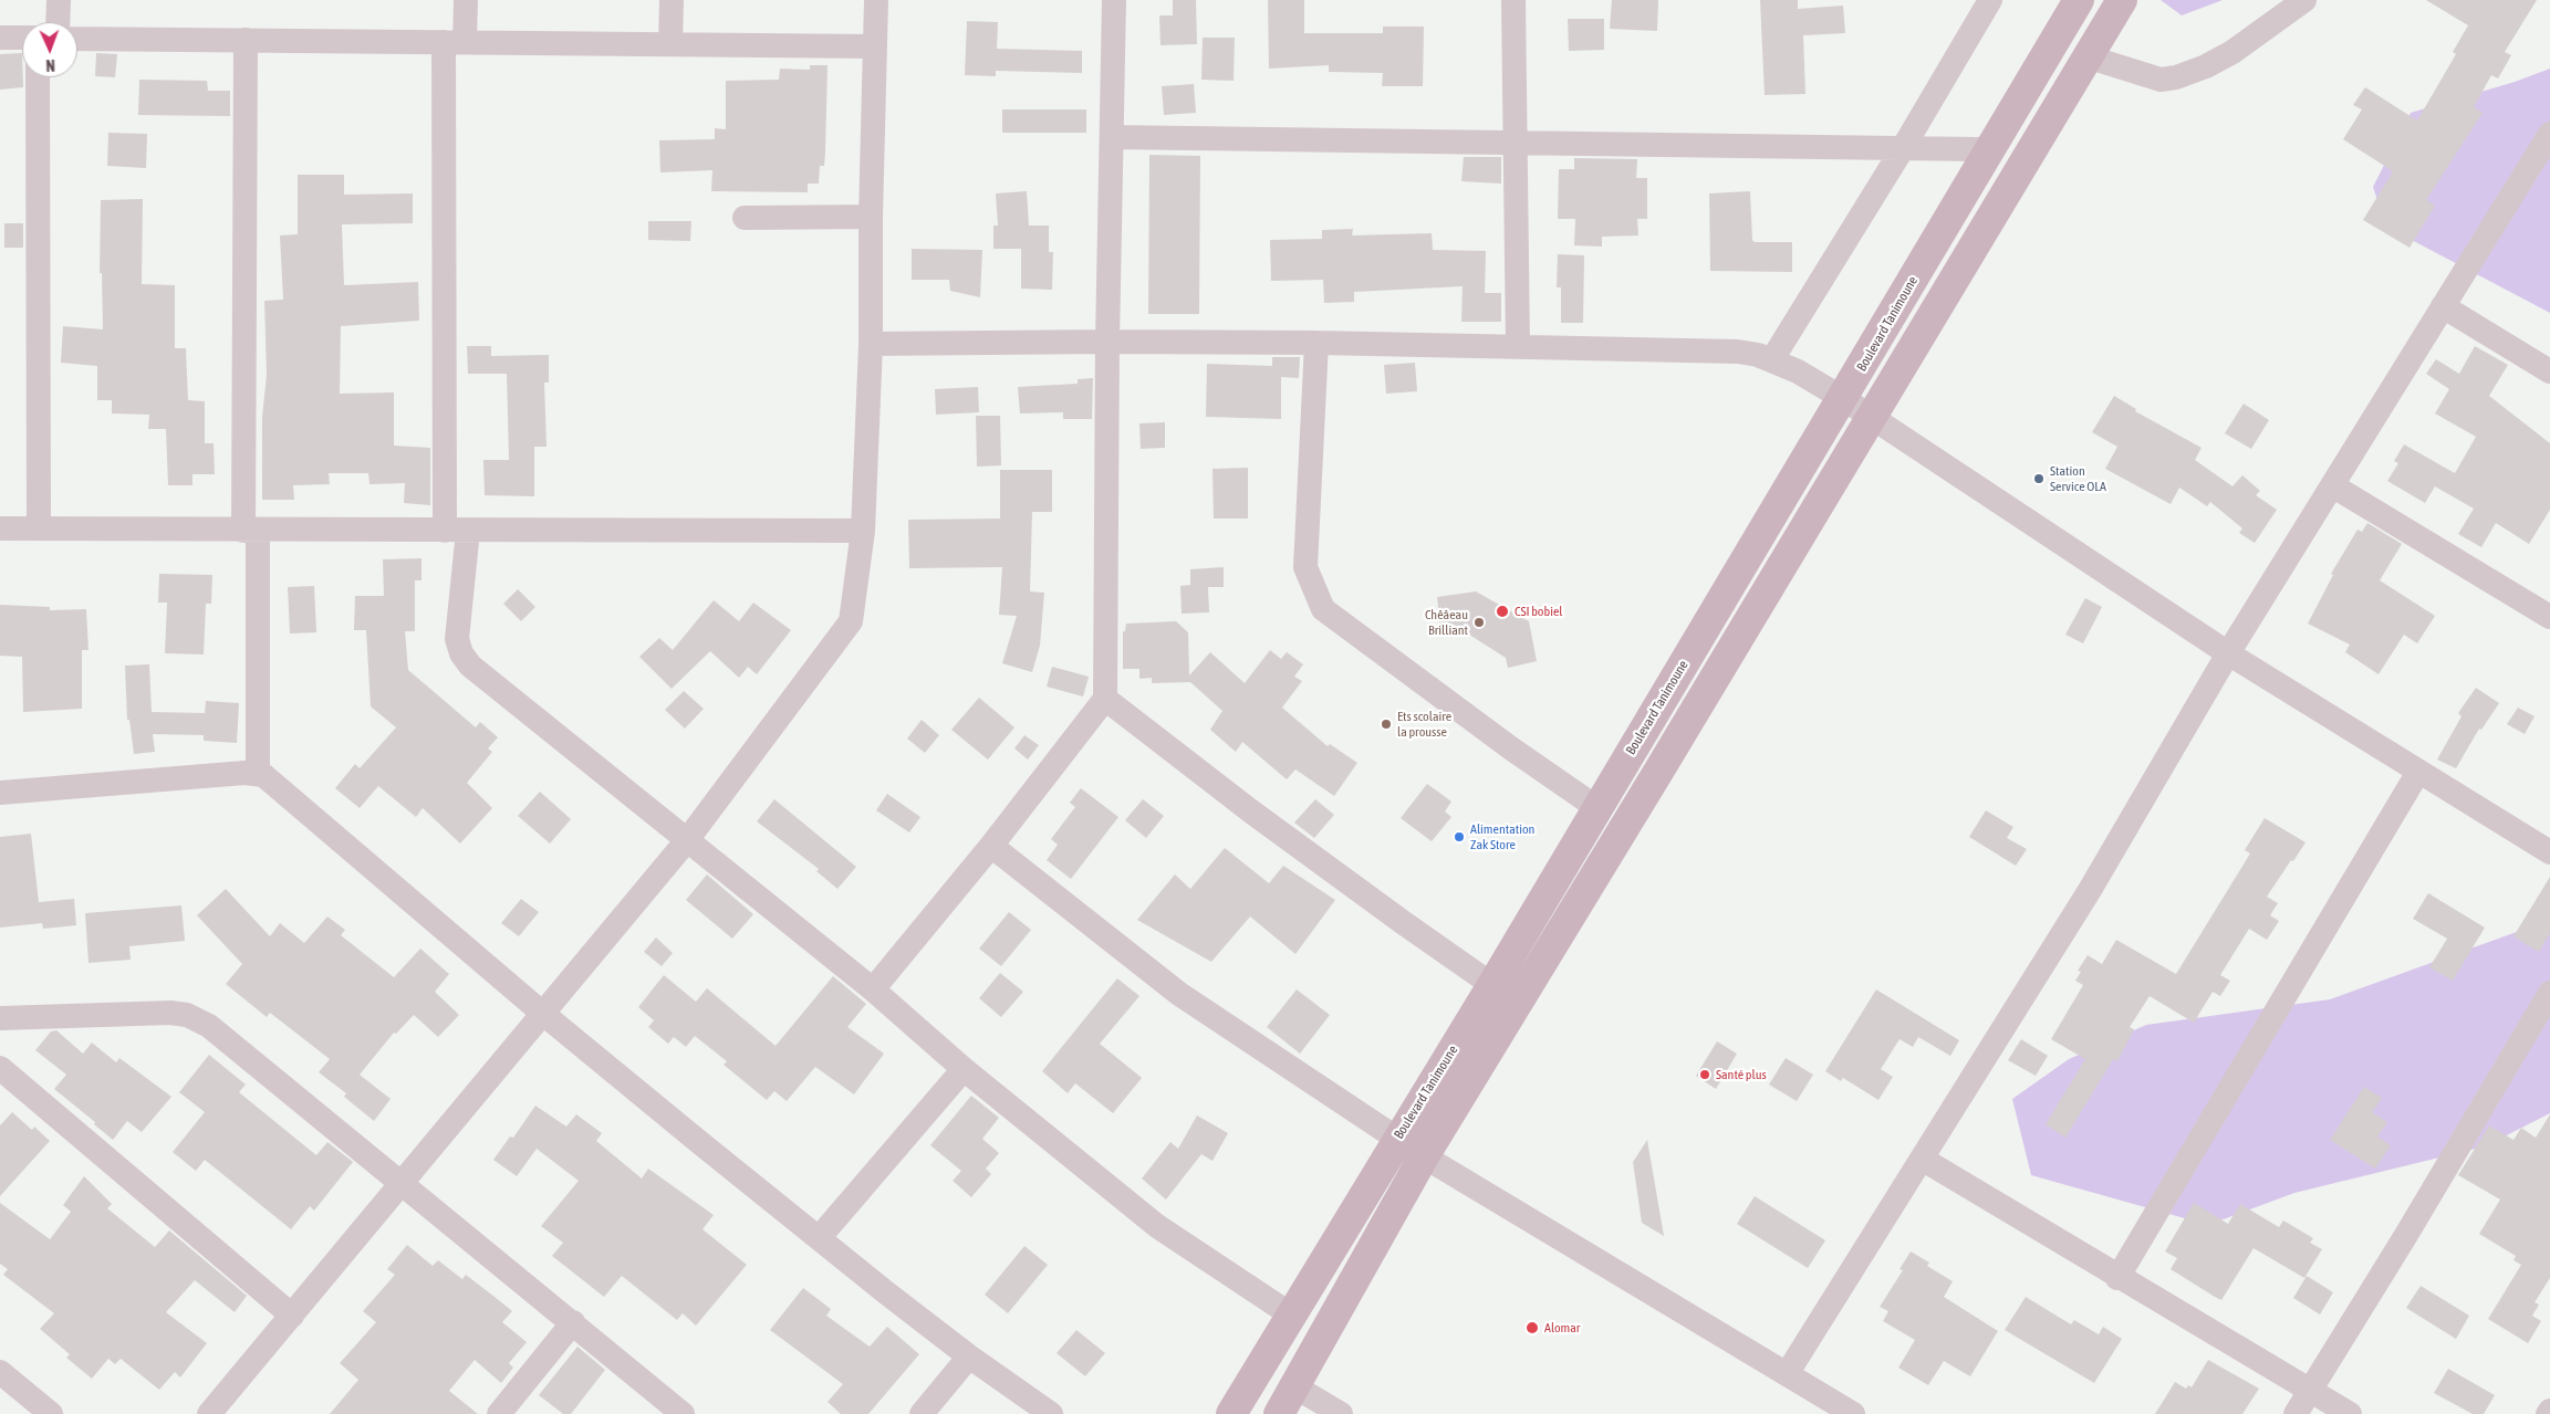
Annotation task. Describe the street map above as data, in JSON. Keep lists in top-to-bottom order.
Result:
{
  "streets": {
    "main road": ["Boulevard Tanimoune"]
  },
  "places": [
    "Station Service OLA",
    "CSI bobiel",
    "Chêâeau Brilliant",
    "Ets scolaire la prousse",
    "Alimentation Zak Store",
    "Santé plus",
    "Alomar"
  ],
  "north": "bottom"
}
